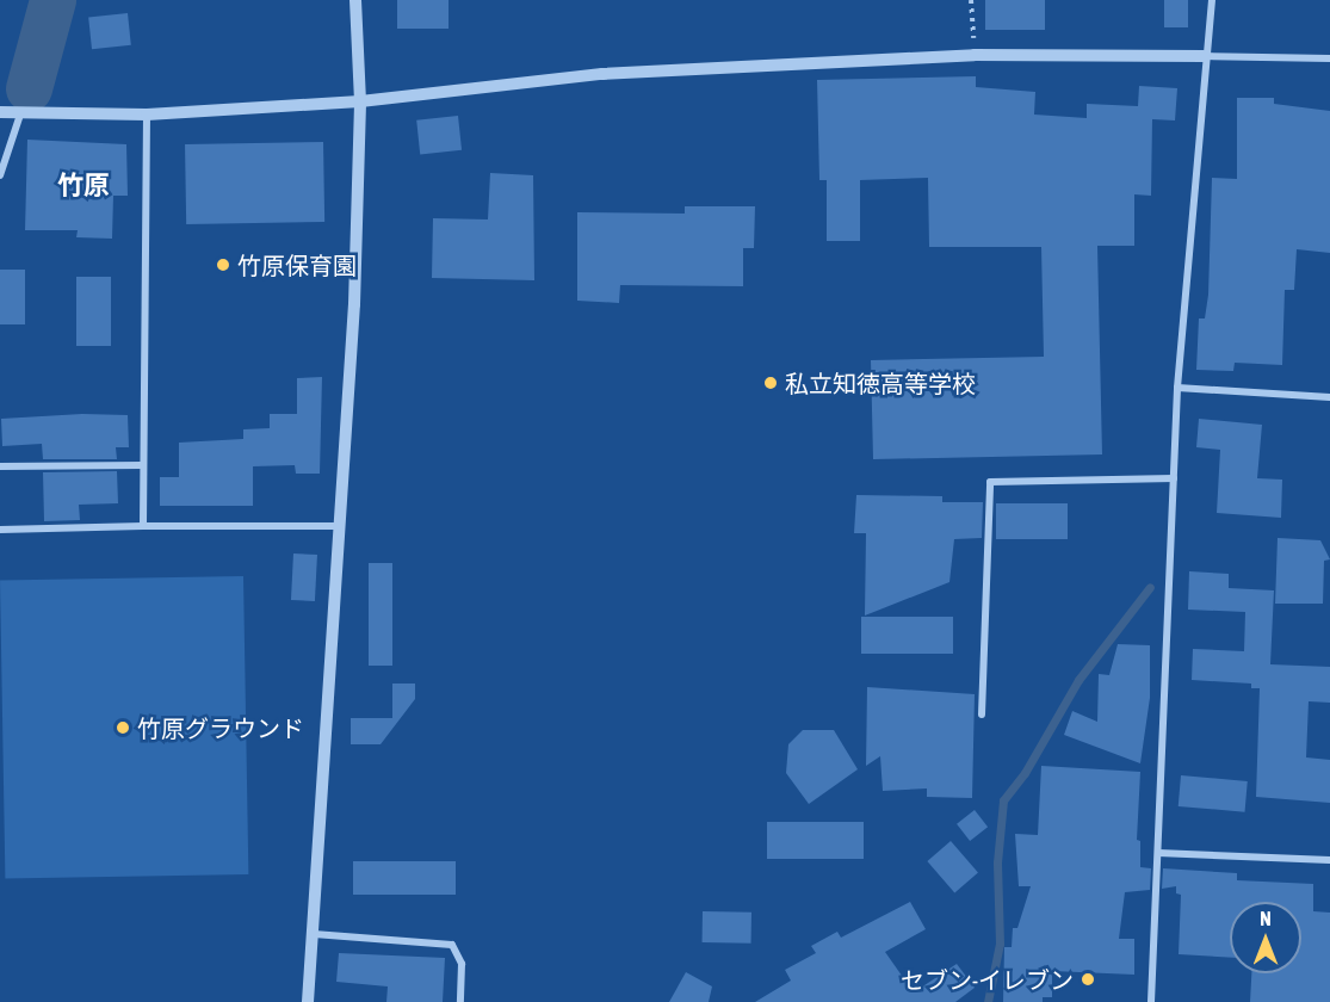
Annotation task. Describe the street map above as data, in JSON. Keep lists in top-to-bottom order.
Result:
{
  "districts": ["竹原"],
  "places": [
    "竹原保育園",
    "私立知徳高等学校",
    "竹原グラウンド",
    "セブン-イレブン"
  ],
  "north": "top"
}
